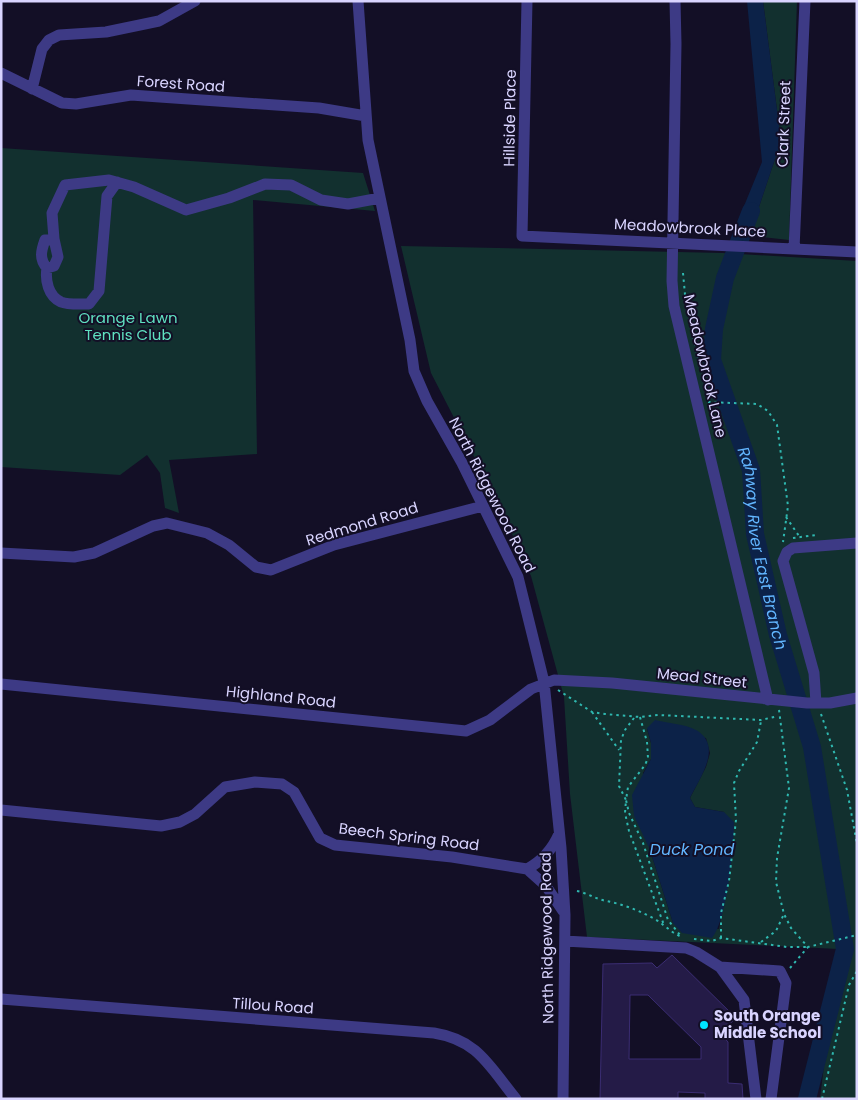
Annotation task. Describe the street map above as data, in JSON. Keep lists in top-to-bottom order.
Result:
{
  "streets": {
    "street": [
      "Forest Road",
      "Hillside Place",
      "Clark Street",
      "Meadowbrook Place",
      "Meadowbrook Lane",
      "North Ridgewood Road",
      "Redmond Road",
      "Mead Street",
      "Highland Road",
      "Beech Spring Road",
      "Tillou Road"
    ]
  },
  "crossings": [
    ["Forest Road", "North Ridgewood Road"],
    ["Hillside Place", "Meadowbrook Place"],
    ["Clark Street", "Meadowbrook Place"],
    ["Meadowbrook Place", "Meadowbrook Lane"],
    ["Meadowbrook Lane", "Mead Street"],
    ["North Ridgewood Road", "Redmond Road"],
    ["North Ridgewood Road", "Mead Street"],
    ["North Ridgewood Road", "Highland Road"],
    ["Mead Street", "Highland Road"]
  ],
  "water": ["Rahway River East Branch", "Duck Pond"],
  "parks": ["Orange Lawn Tennis Club"],
  "places": ["South Orange Middle School"]
}
